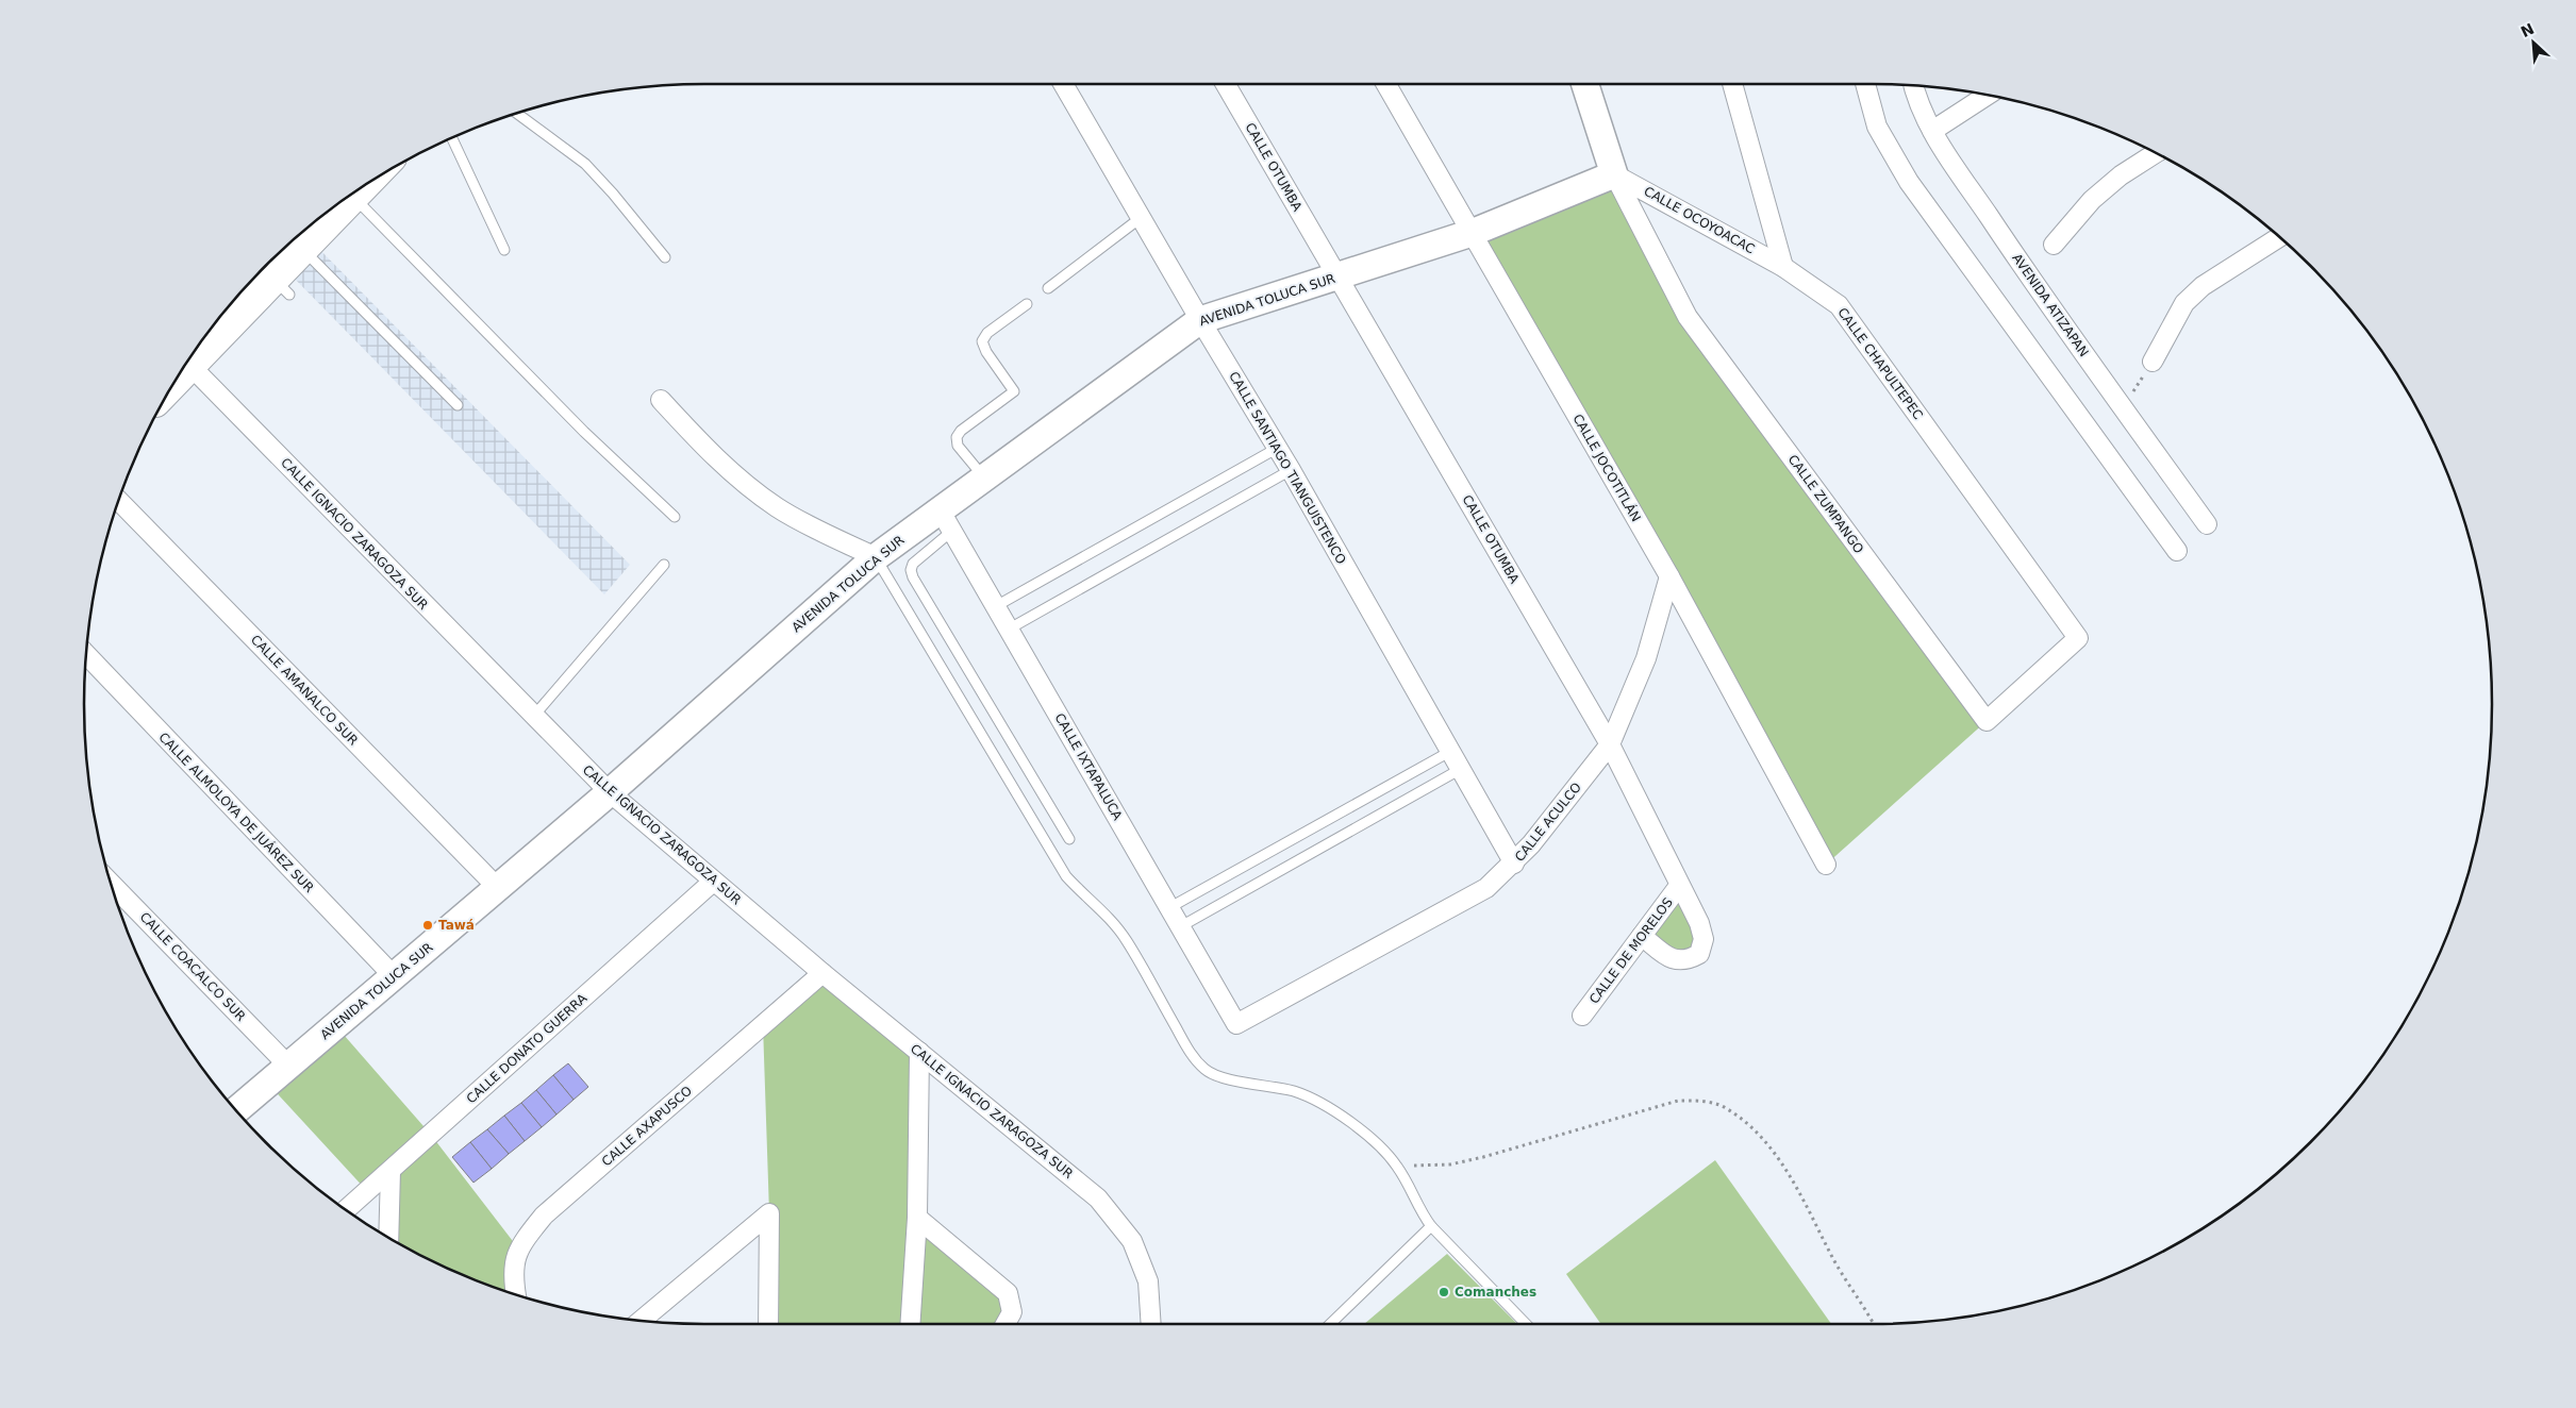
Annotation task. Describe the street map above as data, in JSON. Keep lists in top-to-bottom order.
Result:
{
  "streets": {
    "street": [
      "CALLE OTUMBA",
      "CALLE OCOYOACAC",
      "AVENIDA TOLUCA SUR",
      "AVENIDA ATIZAPAN",
      "CALLE CHAPULTEPEC",
      "CALLE SANTIAGO TIANGUISTENCO",
      "CALLE JOCOTITLÁN",
      "CALLE ZUMPANGO",
      "CALLE IGNACIO ZARAGOZA SUR",
      "CALLE AMANALCO SUR",
      "CALLE IXTAPALUCA",
      "CALLE ALMOLOYA DE JUÁREZ SUR",
      "CALLE ACULCO",
      "CALLE DE MORELOS",
      "CALLE COACALCO SUR",
      "CALLE DONATO GUERRA",
      "CALLE AXAPUSCO"
    ]
  },
  "crossings": [
    ["CALLE OTUMBA", "AVENIDA TOLUCA SUR"],
    ["CALLE OTUMBA", "CALLE ACULCO"],
    ["CALLE OTUMBA", "CALLE DE MORELOS"],
    ["CALLE OCOYOACAC", "AVENIDA TOLUCA SUR"],
    ["CALLE OCOYOACAC", "CALLE CHAPULTEPEC"],
    ["CALLE OCOYOACAC", "CALLE ZUMPANGO"],
    ["AVENIDA TOLUCA SUR", "CALLE SANTIAGO TIANGUISTENCO"],
    ["AVENIDA TOLUCA SUR", "CALLE JOCOTITLÁN"],
    ["AVENIDA TOLUCA SUR", "CALLE ZUMPANGO"],
    ["AVENIDA TOLUCA SUR", "CALLE IGNACIO ZARAGOZA SUR"],
    ["AVENIDA TOLUCA SUR", "CALLE AMANALCO SUR"],
    ["AVENIDA TOLUCA SUR", "CALLE IXTAPALUCA"],
    ["AVENIDA TOLUCA SUR", "CALLE ALMOLOYA DE JUÁREZ SUR"],
    ["AVENIDA TOLUCA SUR", "CALLE COACALCO SUR"],
    ["CALLE CHAPULTEPEC", "CALLE ZUMPANGO"],
    ["CALLE SANTIAGO TIANGUISTENCO", "CALLE ACULCO"],
    ["CALLE JOCOTITLÁN", "CALLE ACULCO"],
    ["CALLE IGNACIO ZARAGOZA SUR", "CALLE DONATO GUERRA"],
    ["CALLE IGNACIO ZARAGOZA SUR", "CALLE AXAPUSCO"],
    ["CALLE IXTAPALUCA", "CALLE ACULCO"]
  ],
  "places": ["Tawá", "Comanches"],
  "north": "top left"
}
